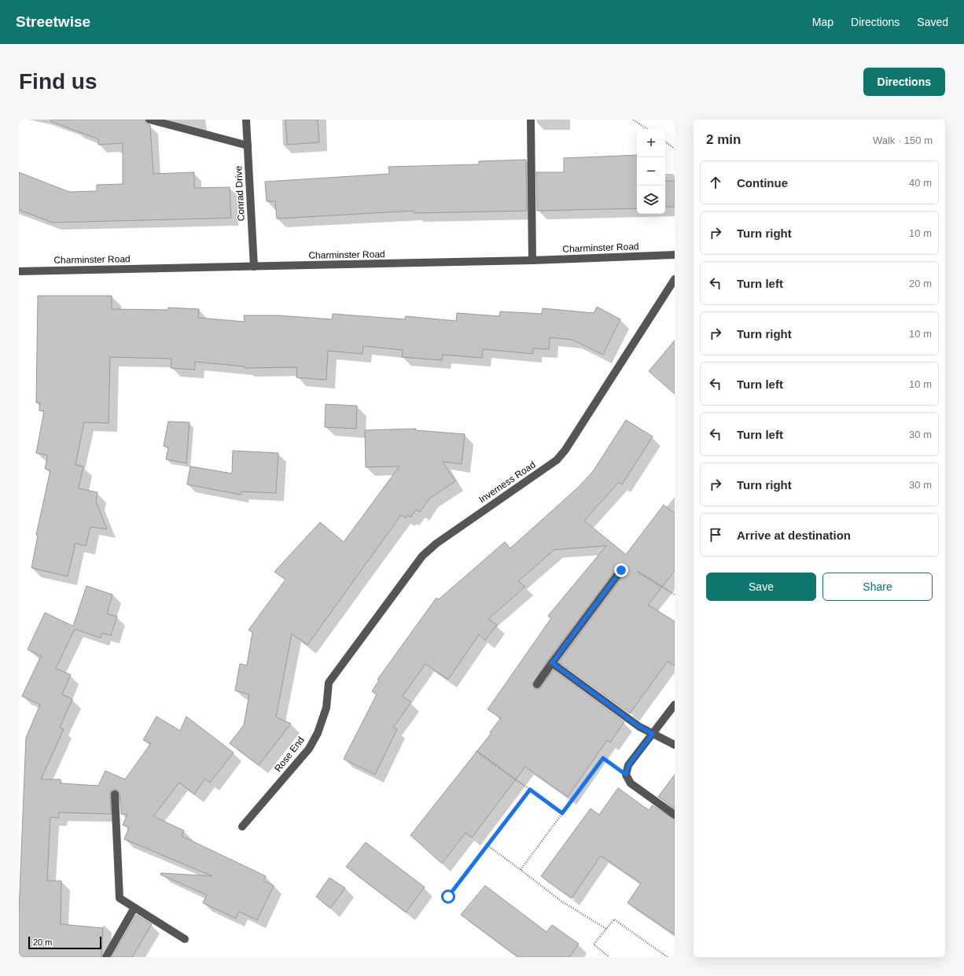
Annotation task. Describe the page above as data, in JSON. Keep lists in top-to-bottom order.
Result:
{
  "streets": {
    "street": [
      "Conrad Drive",
      "Charminster Road",
      "Inverness Road",
      "Rose End"
    ]
  },
  "crossings": [
    ["Conrad Drive", "Charminster Road"],
    ["Inverness Road", "Rose End"]
  ],
  "scale_bar": "20 m",
  "page": {
    "header": "Streetwise",
    "nav": ["Map", "Directions", "Saved"],
    "buttons": [
      "Directions",
      ["Save", "Share"]
    ],
    "title": "Find us",
    "heading": ["2 min", "Walk · 150 m"],
    "map_buttons": ["+", "−"],
    "list": [
      ["Continue", "40 m"],
      ["Turn right", "10 m"],
      ["Turn left", "20 m"],
      ["Turn right", "10 m"],
      ["Turn left", "10 m"],
      ["Turn left", "30 m"],
      ["Turn right", "30 m"],
      "Arrive at destination"
    ],
    "scale": "20 m"
  }
}
